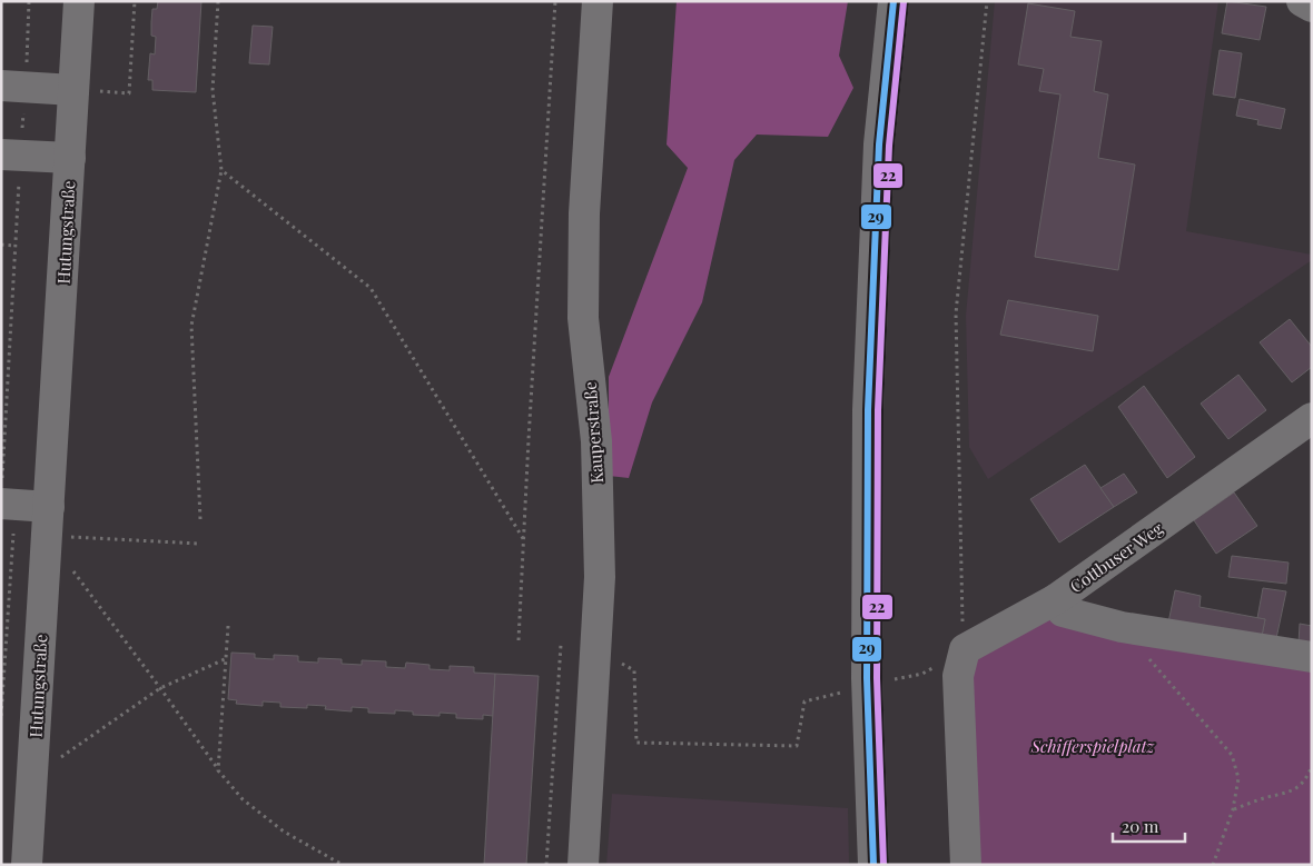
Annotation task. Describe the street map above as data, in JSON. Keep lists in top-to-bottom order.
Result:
{
  "streets": {
    "street": ["Hutungstraße", "Kauperstraße", "Cottbuser Weg"]
  },
  "parks": ["Schifferspielplatz"],
  "lines": ["transit line 29", "transit line 22"],
  "scale_bar": "20 m"
}
